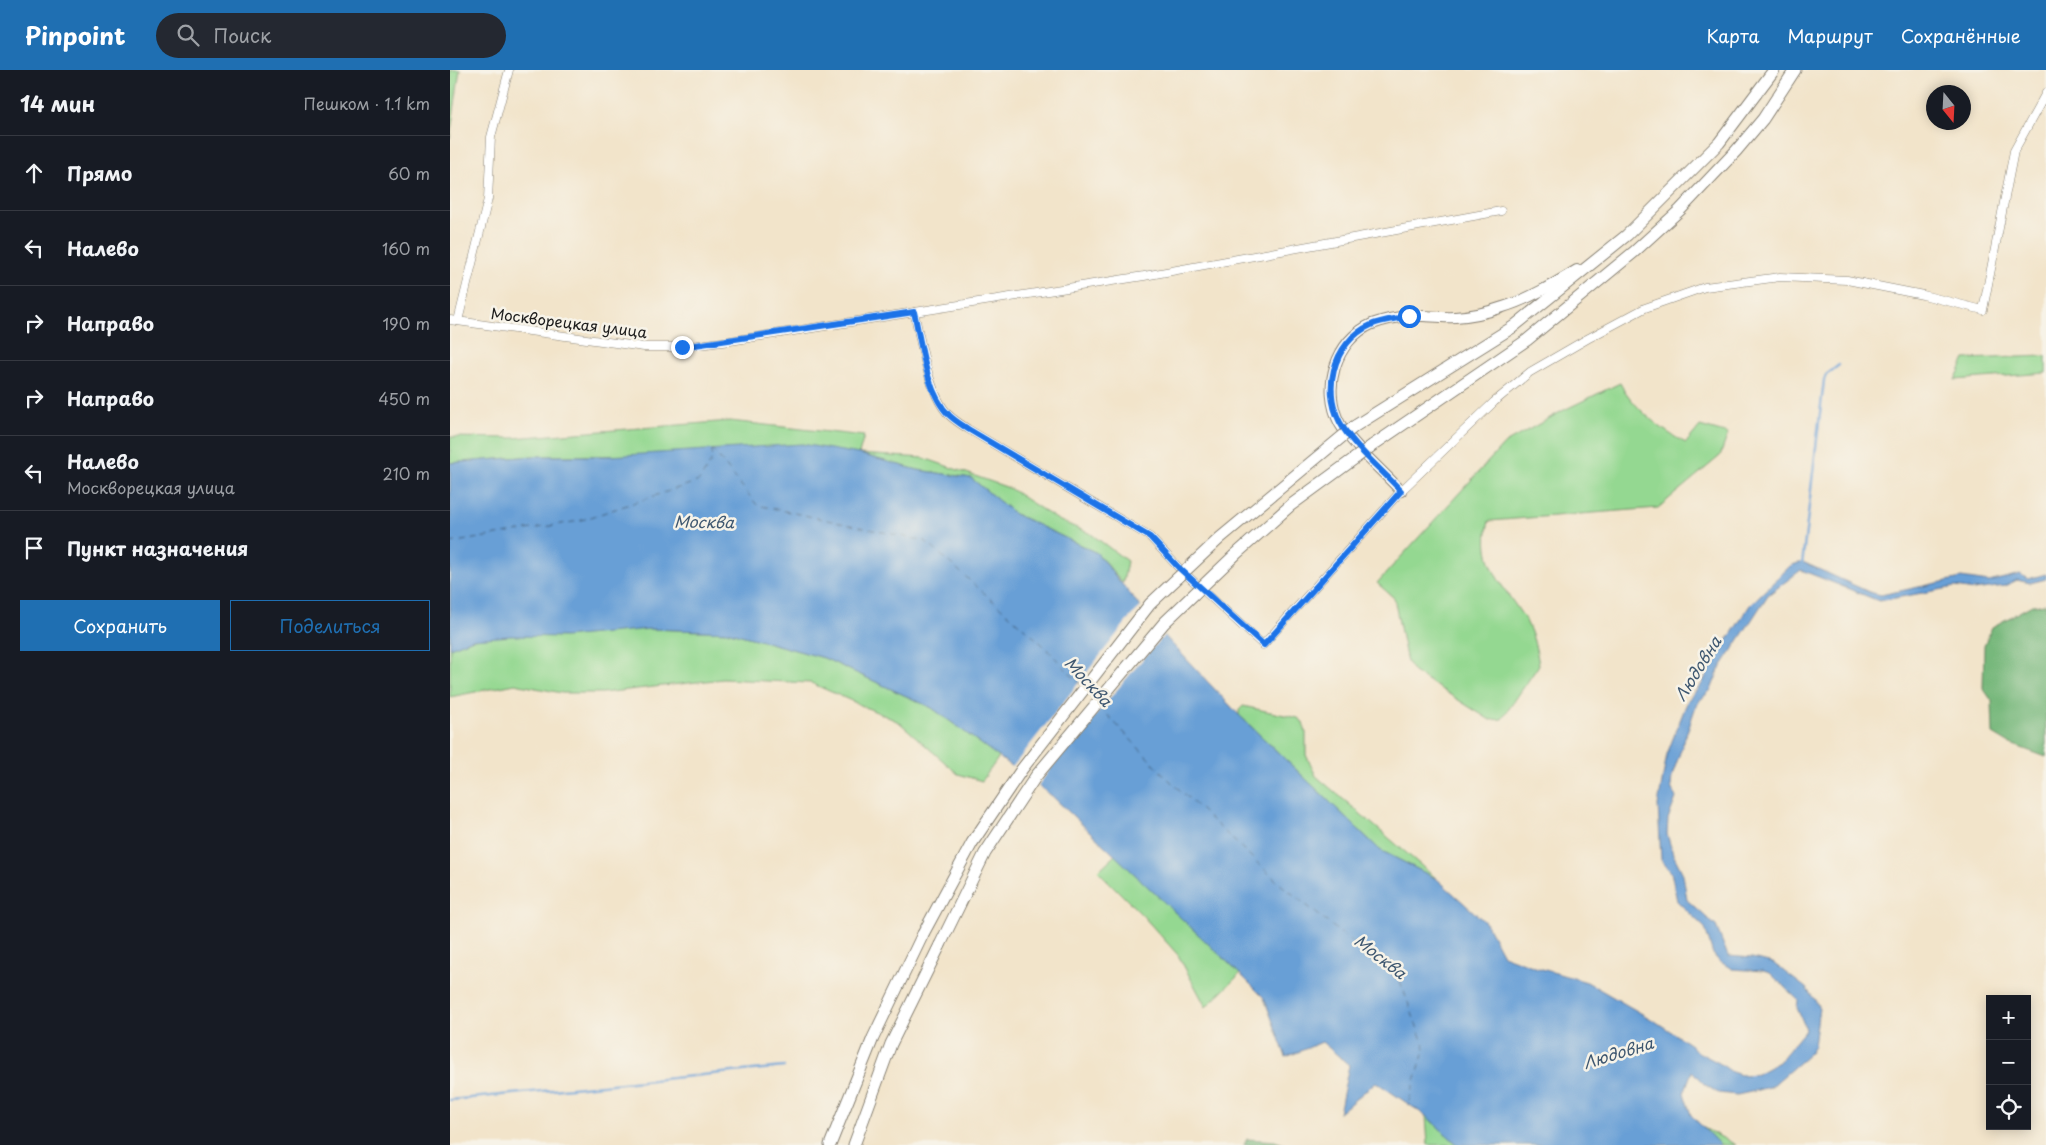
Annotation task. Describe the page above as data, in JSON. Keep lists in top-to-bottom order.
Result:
{
  "streets": {
    "street": ["Москворецкая улица"]
  },
  "water": ["Москва", "Людовна"],
  "north": "bottom",
  "page": {
    "header": "Pinpoint",
    "search": "Поиск",
    "nav": ["Карта", "Маршрут", "Сохранённые"],
    "heading": ["14 мин", "Пешком · 1.1 km"],
    "list": [
      ["Прямо", "60 m"],
      ["Налево", "160 m"],
      ["Направо", "190 m"],
      ["Направо", "450 m"],
      ["Налево", "Москворецкая улица", "210 m"],
      "Пункт назначения"
    ],
    "buttons": ["Сохранить", "Поделиться"],
    "map_buttons": ["+", "−"]
  }
}
